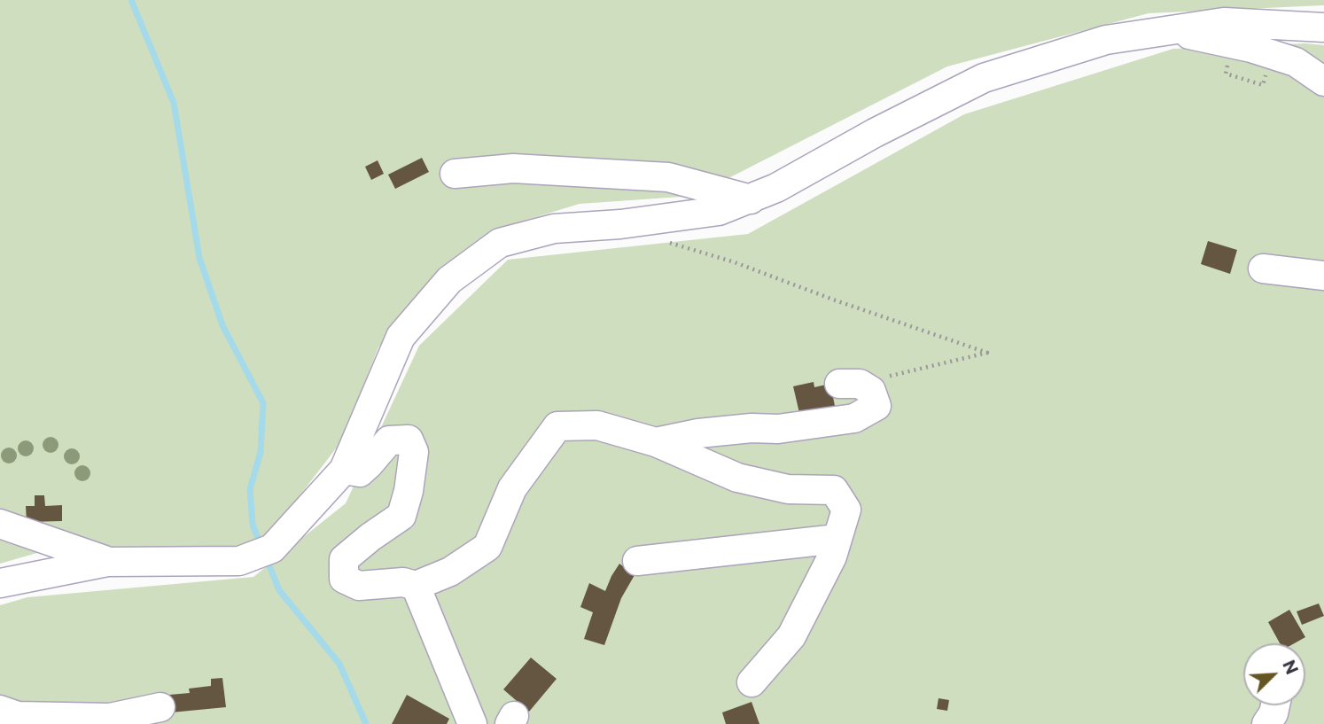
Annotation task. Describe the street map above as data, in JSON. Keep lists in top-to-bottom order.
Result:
{
  "north": "top right"
}
